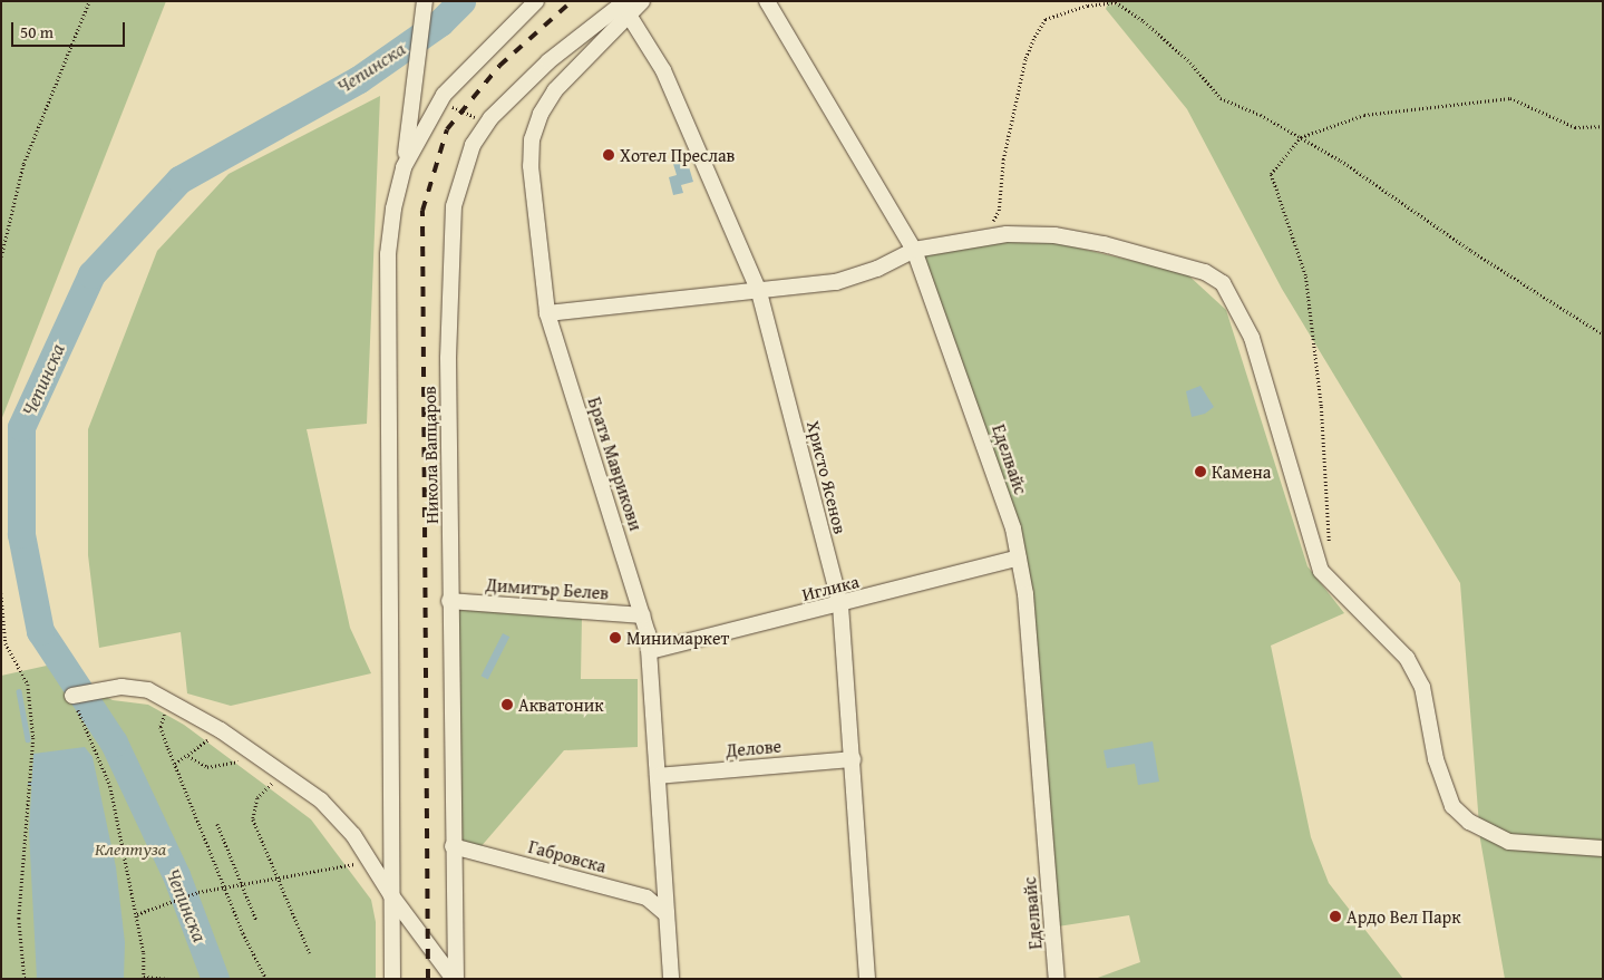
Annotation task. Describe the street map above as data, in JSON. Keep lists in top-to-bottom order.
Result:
{
  "streets": {
    "street": [
      "Никола Вапцаров",
      "Еделвайс",
      "Братя Маврикови",
      "Христо Ясенов",
      "Иглика",
      "Димитър Белев",
      "Делове",
      "Габровска"
    ]
  },
  "crossings": [
    ["Никола Вапцаров", "Братя Маврикови"],
    ["Никола Вапцаров", "Христо Ясенов"],
    ["Никола Вапцаров", "Димитър Белев"],
    ["Никола Вапцаров", "Габровска"],
    ["Еделвайс", "Иглика"],
    ["Братя Маврикови", "Христо Ясенов"],
    ["Братя Маврикови", "Иглика"],
    ["Братя Маврикови", "Димитър Белев"],
    ["Братя Маврикови", "Делове"],
    ["Братя Маврикови", "Габровска"],
    ["Христо Ясенов", "Иглика"],
    ["Христо Ясенов", "Делове"]
  ],
  "water": ["Чепинска"],
  "parks": ["Клептуза"],
  "places": [
    "Хотел Преслав",
    "Камена",
    "Минимаркет",
    "Акватоник",
    "Ардо Вел Парк"
  ],
  "scale_bar": "50 m"
}
